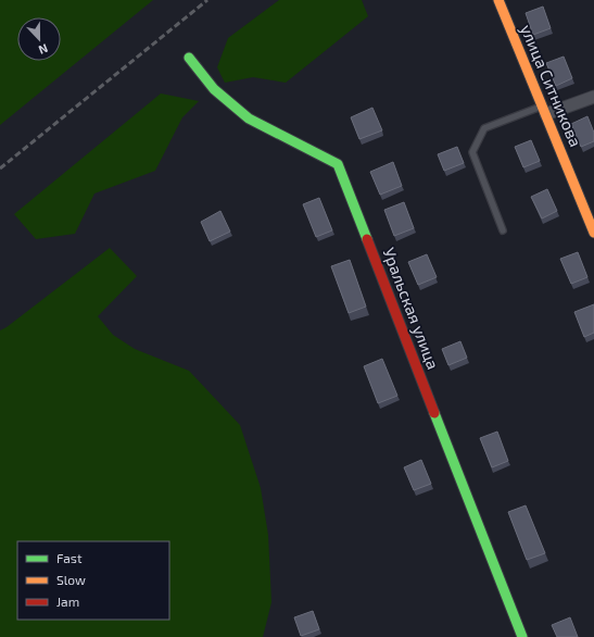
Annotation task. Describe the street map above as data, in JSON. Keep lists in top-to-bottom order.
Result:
{
  "streets": {
    "street": ["улица Ситникова", "Уральская улица"]
  },
  "legend": ["Fast", "Slow", "Jam"],
  "north": "bottom"
}
